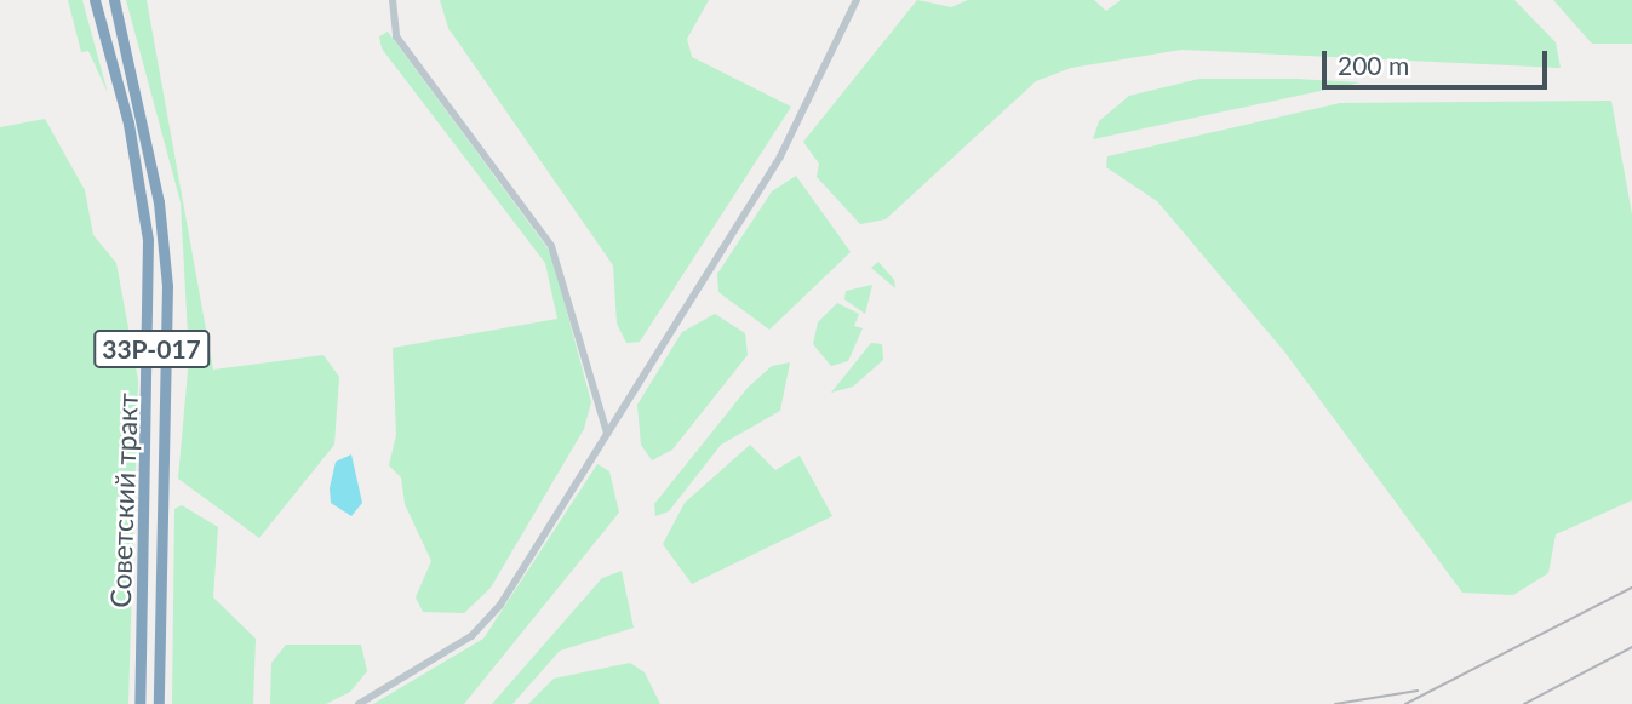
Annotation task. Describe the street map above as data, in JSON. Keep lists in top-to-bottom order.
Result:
{
  "streets": {
    "highway": ["33Р-017", "Советский тракт"]
  },
  "scale_bar": "200 m"
}
